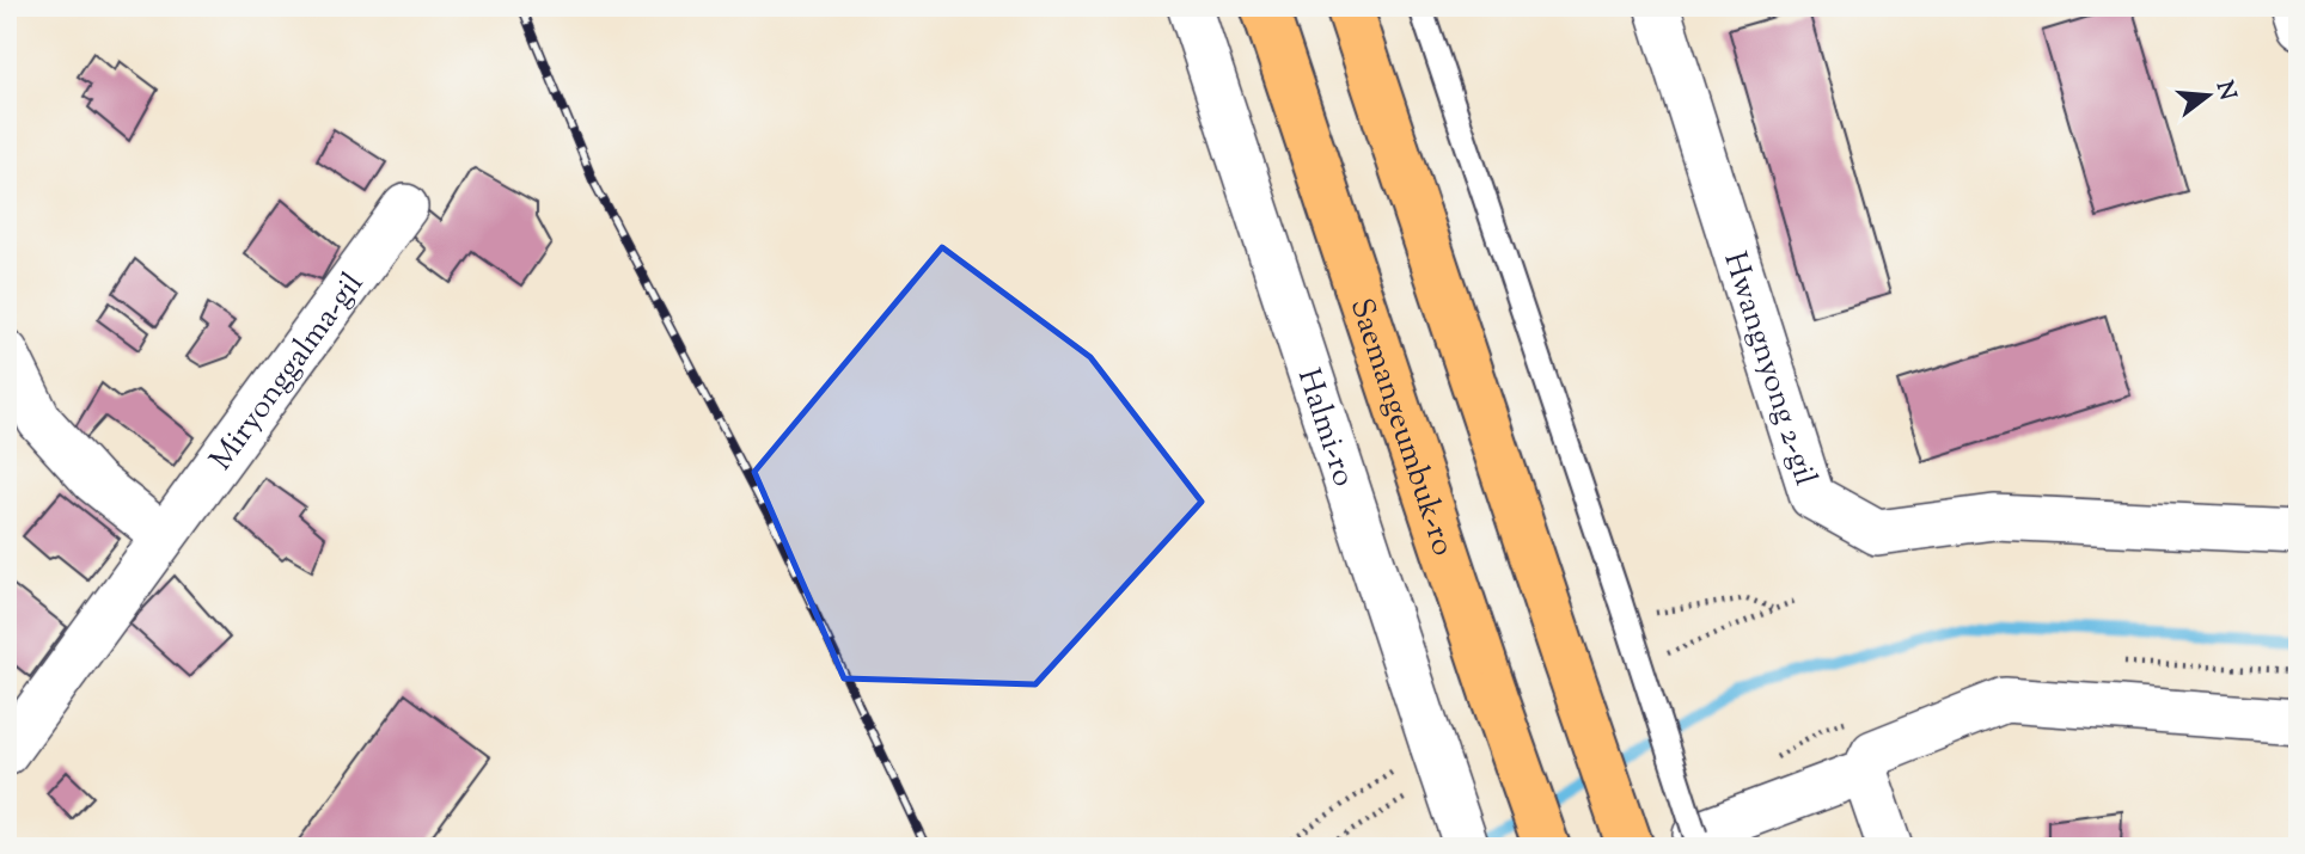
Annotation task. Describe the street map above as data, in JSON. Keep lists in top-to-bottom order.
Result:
{
  "streets": {
    "highway": ["Saemangeumbuk-ro"],
    "street": ["Hwangnyong 2-gil", "Miryonggalma-gil", "Halmi-ro"]
  },
  "north": "right"
}
